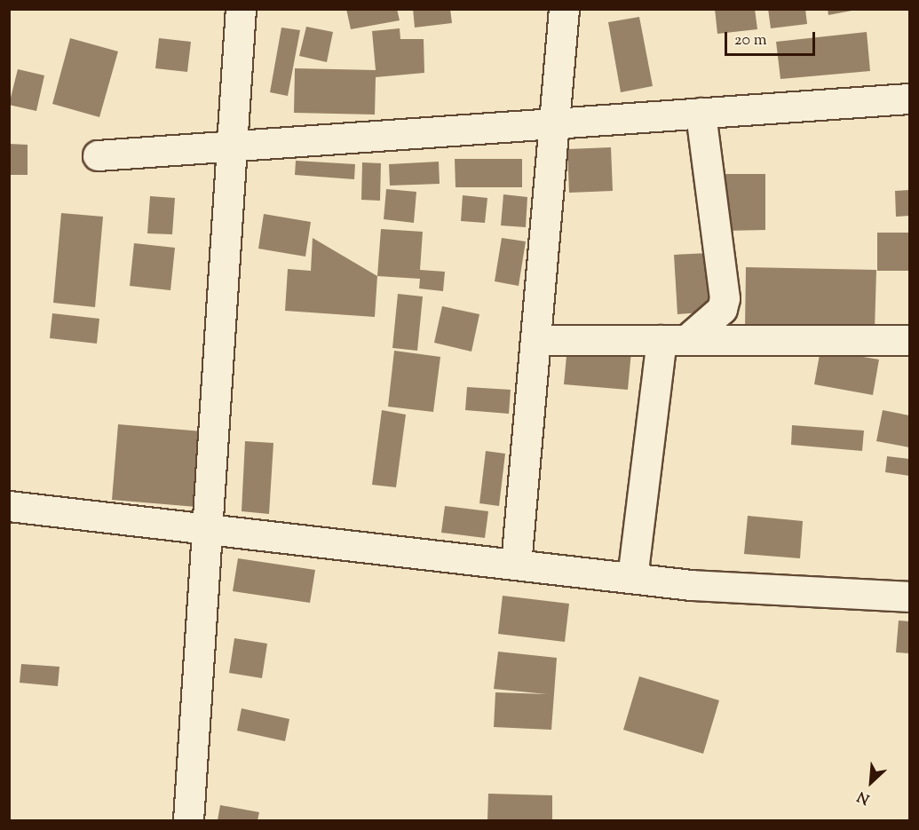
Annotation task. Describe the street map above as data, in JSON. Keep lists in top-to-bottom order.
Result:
{
  "scale_bar": "20 m",
  "north": "bottom left"
}
